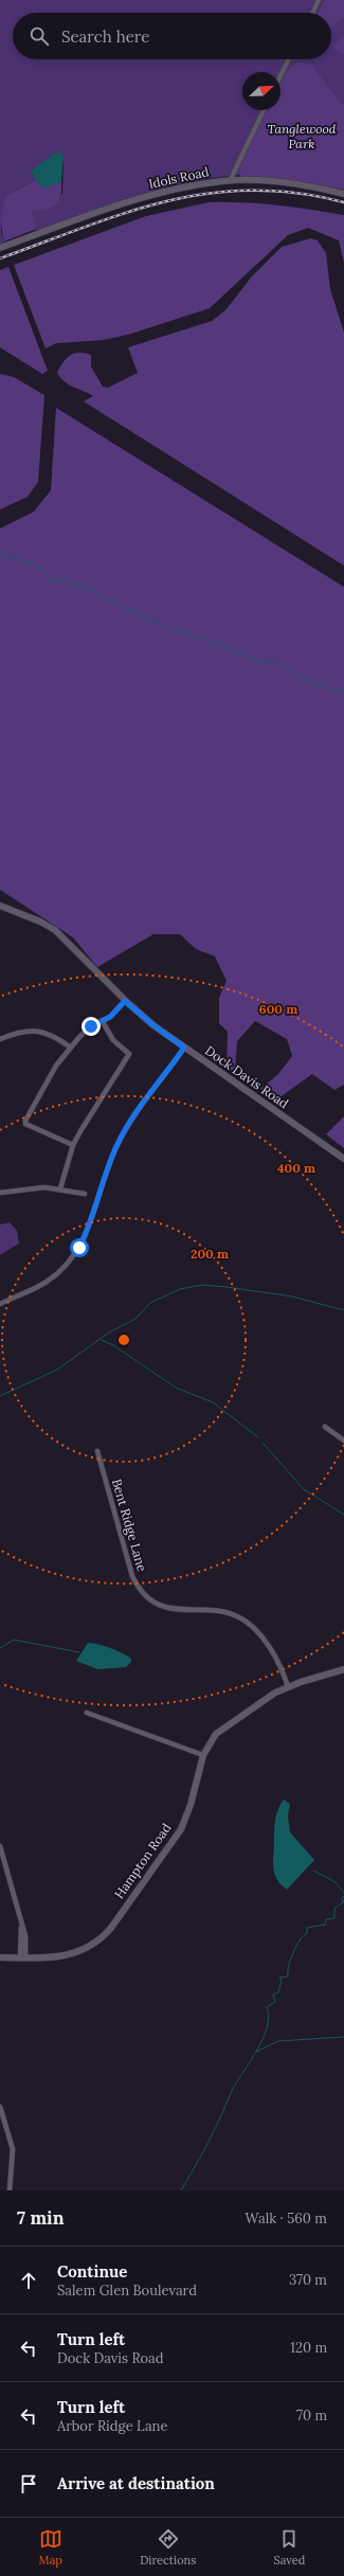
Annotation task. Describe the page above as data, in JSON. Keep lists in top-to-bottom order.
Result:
{
  "streets": {
    "street": [
      "Idols Road",
      "Dock Davis Road",
      "Bent Ridge Lane",
      "Hampton Road"
    ]
  },
  "crossings": [
    ["Bent Ridge Lane", "Hampton Road"]
  ],
  "parks": ["Tanglewood Park"],
  "north": "top right",
  "page": {
    "search": "Search here",
    "heading": ["7 min", "Walk · 560 m"],
    "list": [
      ["Continue", "Salem Glen Boulevard", "370 m"],
      ["Turn left", "Dock Davis Road", "120 m"],
      ["Turn left", "Arbor Ridge Lane", "70 m"],
      "Arrive at destination"
    ],
    "nav": ["Map", "Directions", "Saved"]
  },
  "rings": ["600 m", "400 m", "200 m"]
}
